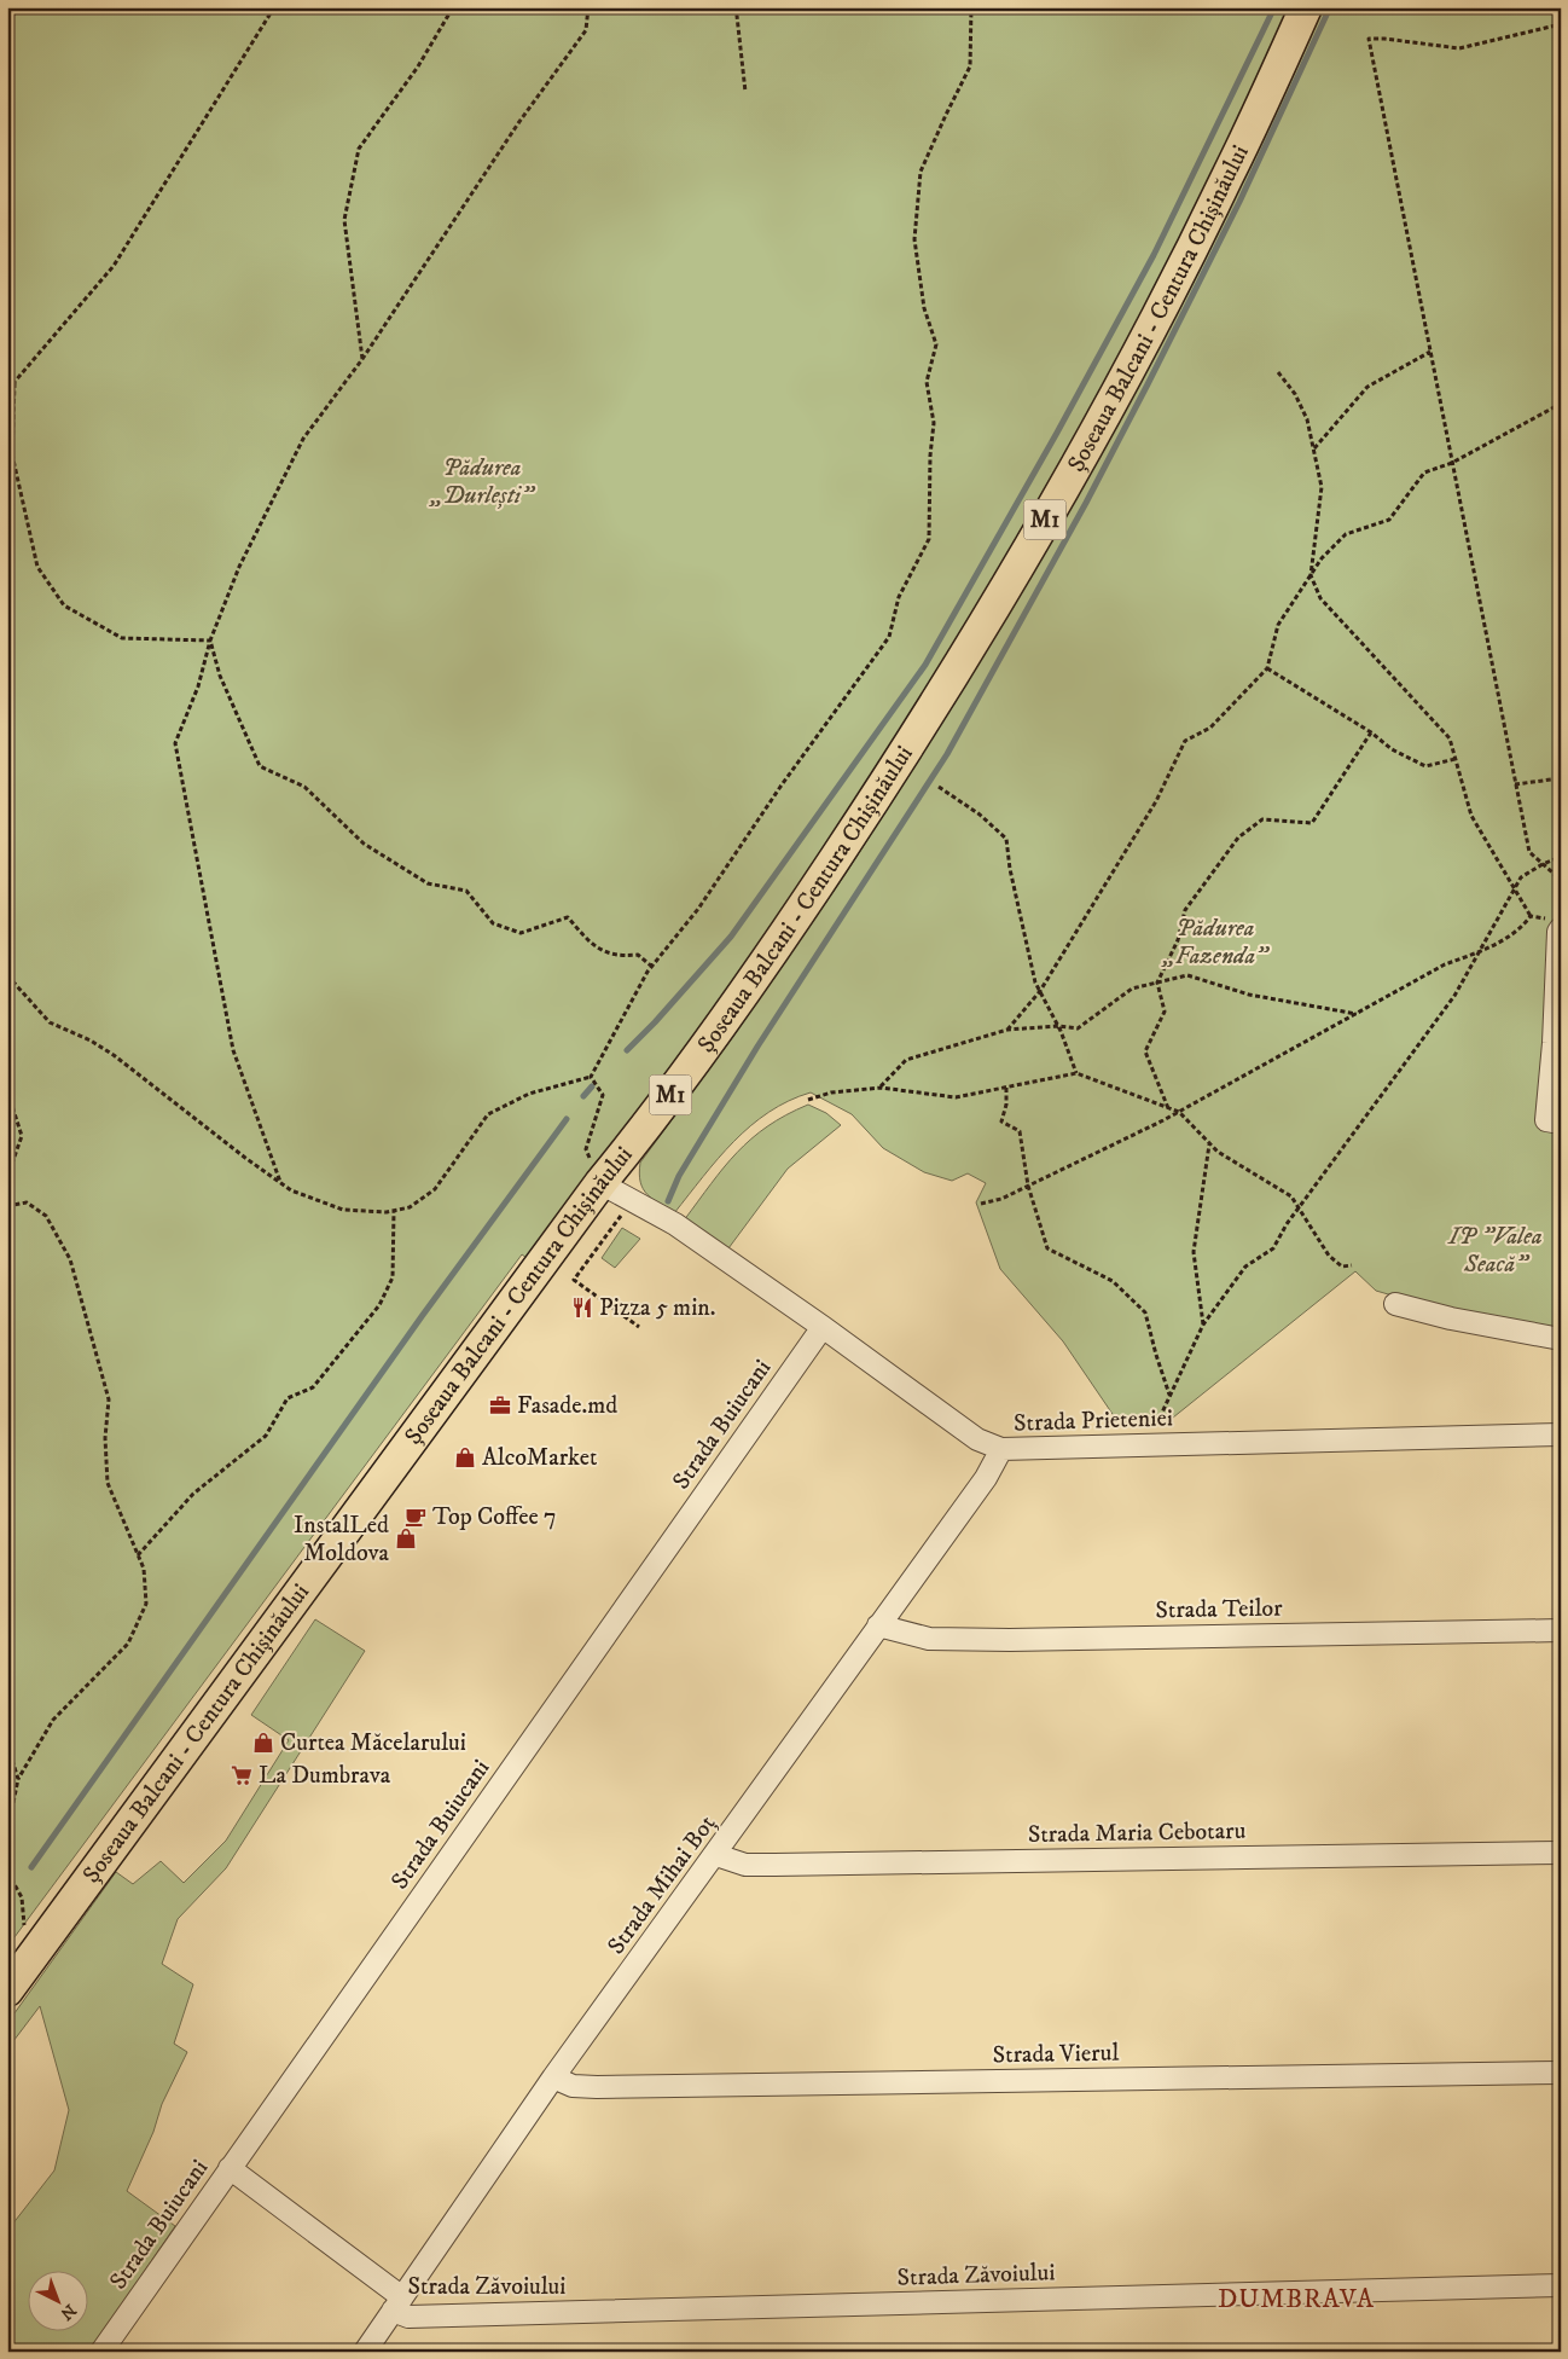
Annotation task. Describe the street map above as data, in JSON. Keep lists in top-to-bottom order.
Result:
{
  "streets": {
    "highway": ["Șoseaua Balcani - Centura Chișinăului", "M1"],
    "street": [
      "Strada Prieteniei",
      "Strada Buiucani",
      "Strada Teilor",
      "Strada Maria Cebotaru",
      "Strada Mihai Boț",
      "Strada Vierul",
      "Strada Zăvoiului"
    ]
  },
  "crossings": [
    ["Șoseaua Balcani - Centura Chișinăului", "Strada Prieteniei"],
    ["Strada Prieteniei", "Strada Buiucani"],
    ["Strada Prieteniei", "Strada Mihai Boț"],
    ["Strada Teilor", "Strada Mihai Boț"],
    ["Strada Maria Cebotaru", "Strada Mihai Boț"],
    ["Strada Mihai Boț", "Strada Vierul"],
    ["Strada Mihai Boț", "Strada Zăvoiului"]
  ],
  "districts": ["DUMBRAVA"],
  "parks": ["Pădurea „Durlești”", "Pădurea „Fazenda”", "IP \"Valea Seacă\""],
  "places": {
    "restaurant": ["Pizza 5 min."],
    "office": ["Fasade.md"],
    "shop": ["AlcoMarket", "InstalLed Moldova", "Curtea Măcelarului"],
    "cafe": ["Top Coffee 7"],
    "supermarket": ["La Dumbrava"]
  },
  "north": "bottom right"
}
